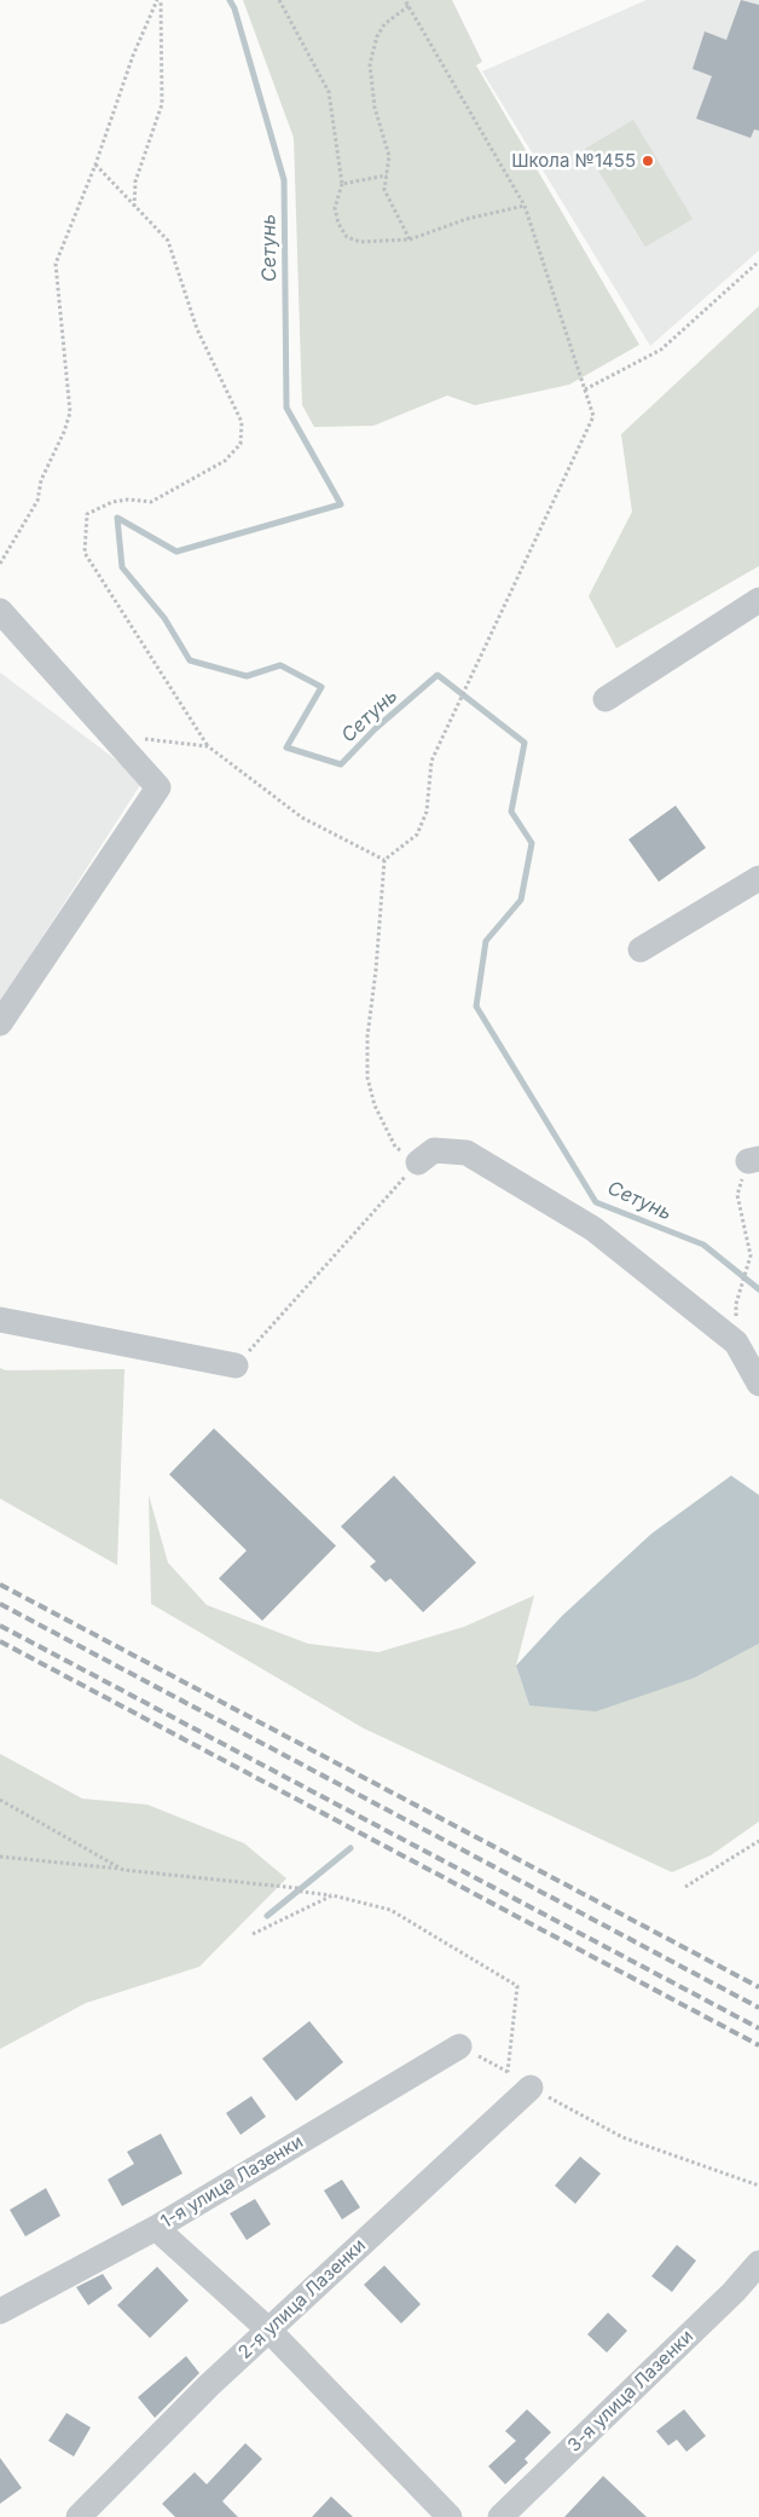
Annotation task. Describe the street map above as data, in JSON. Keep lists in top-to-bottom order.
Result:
{
  "streets": {
    "street": ["1-я улица Лазенки", "2-я улица Лазенки", "3-я улица Лазенки"]
  },
  "water": ["Сетунь"],
  "places": ["Школа №1455"]
}
